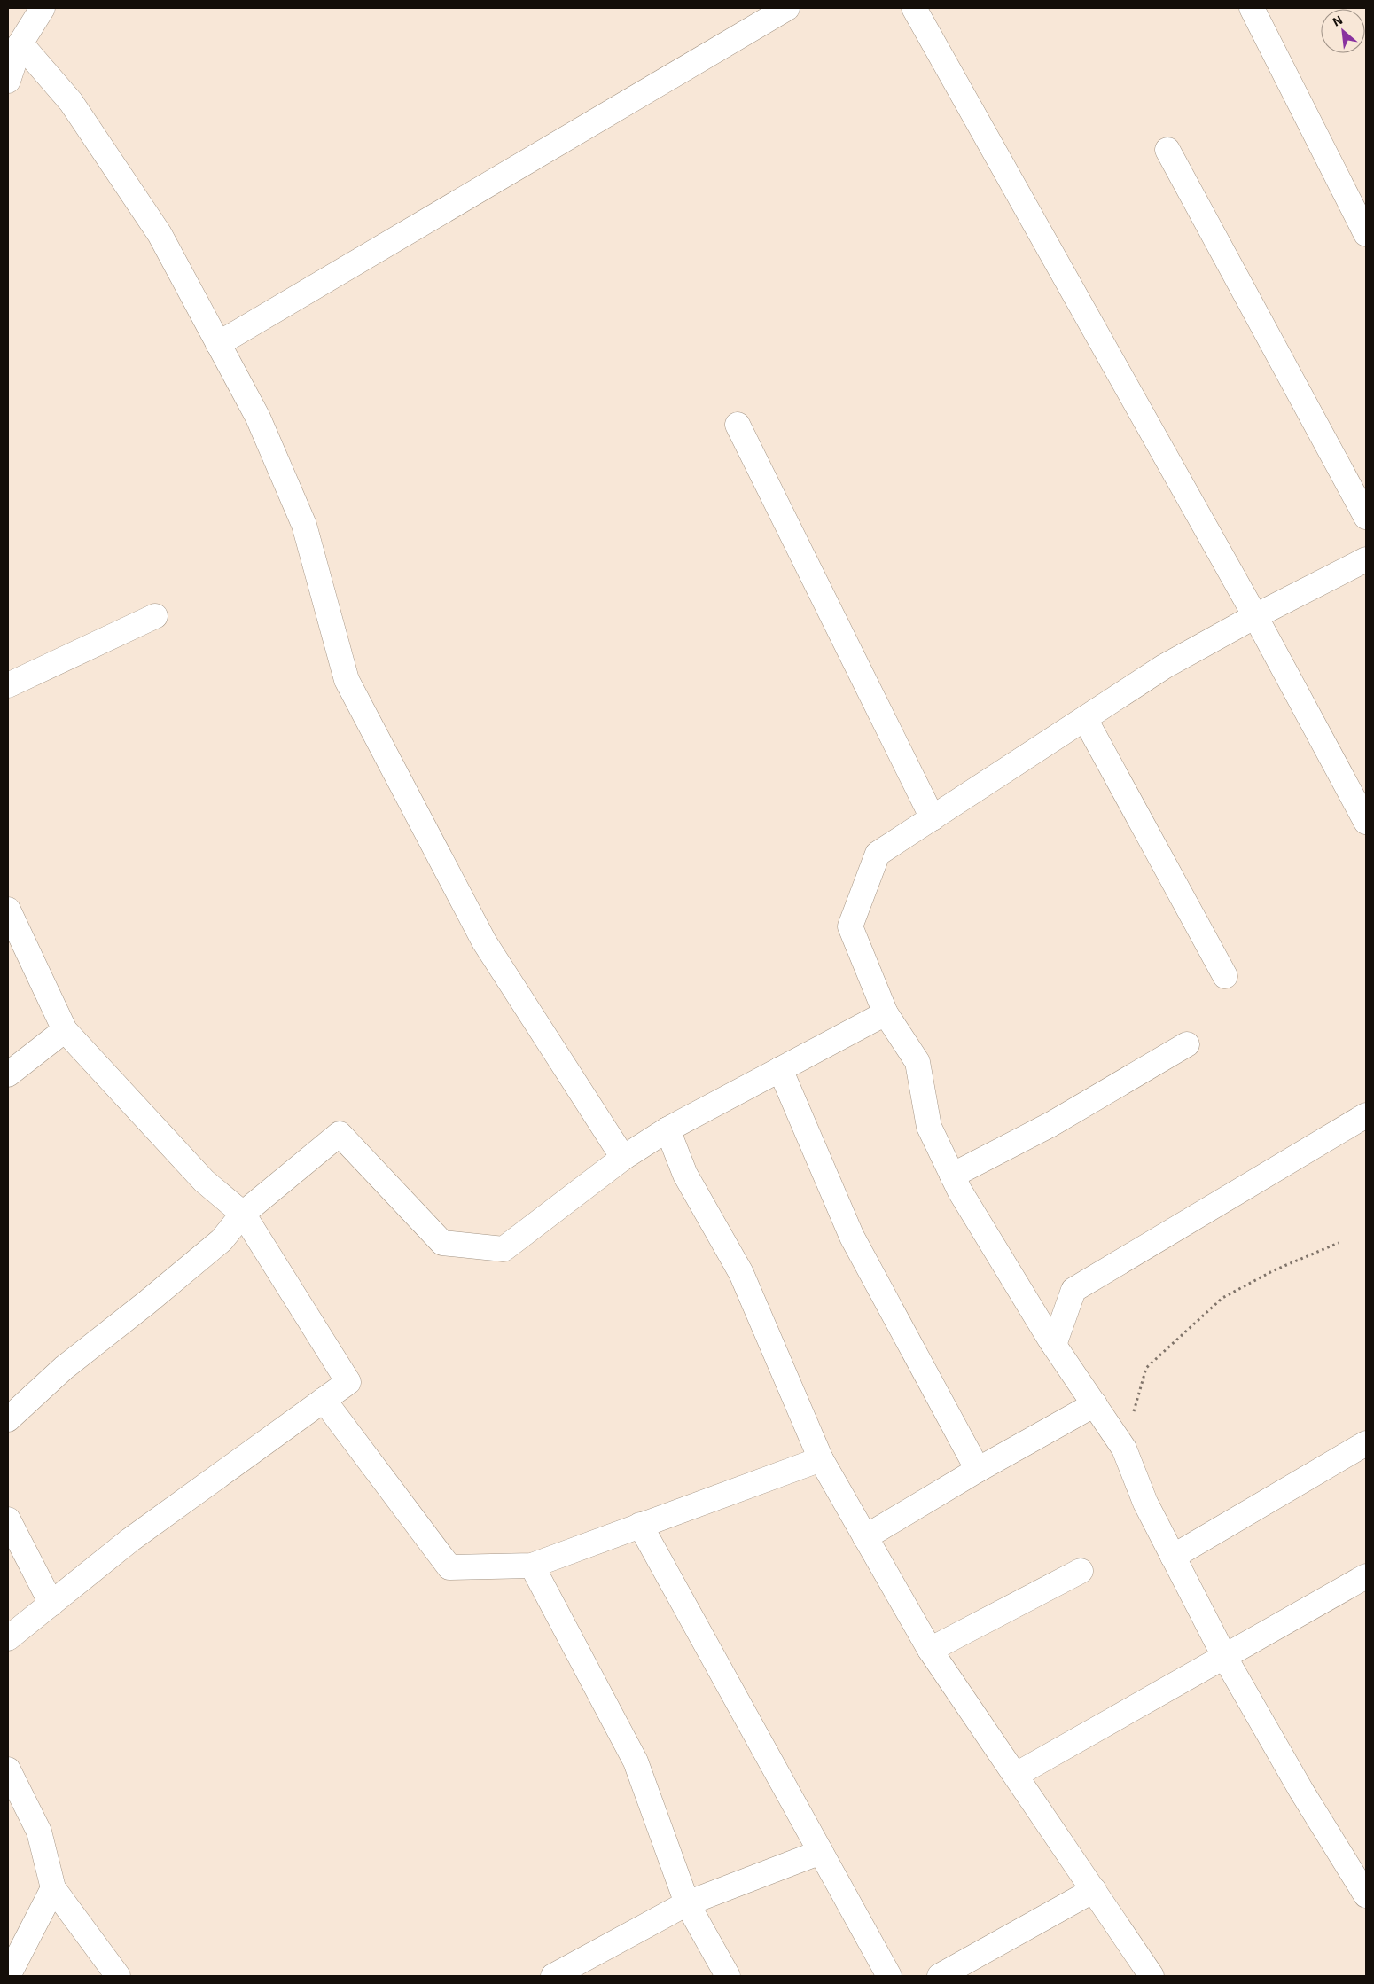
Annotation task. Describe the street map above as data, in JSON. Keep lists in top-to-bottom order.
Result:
{
  "north": "top left"
}
